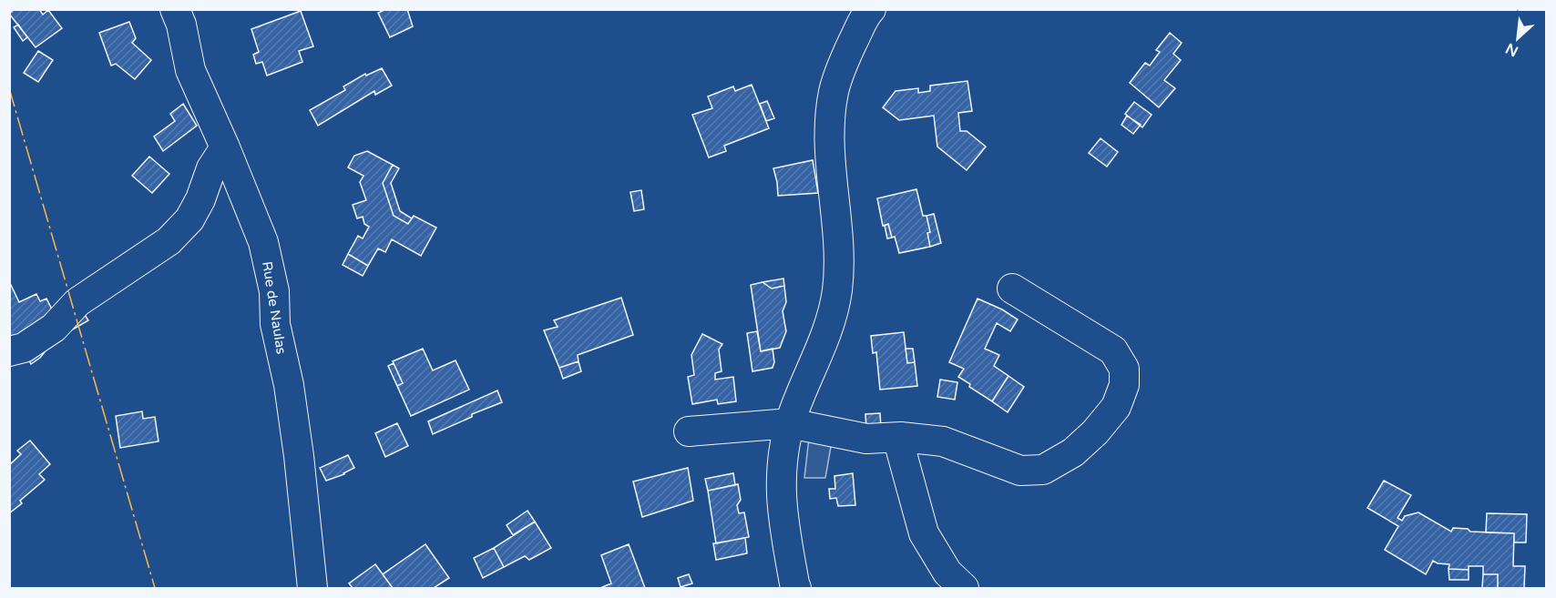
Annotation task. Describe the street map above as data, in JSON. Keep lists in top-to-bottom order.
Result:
{
  "streets": {
    "street": ["Rue de Naulas"]
  },
  "north": "bottom left"
}
